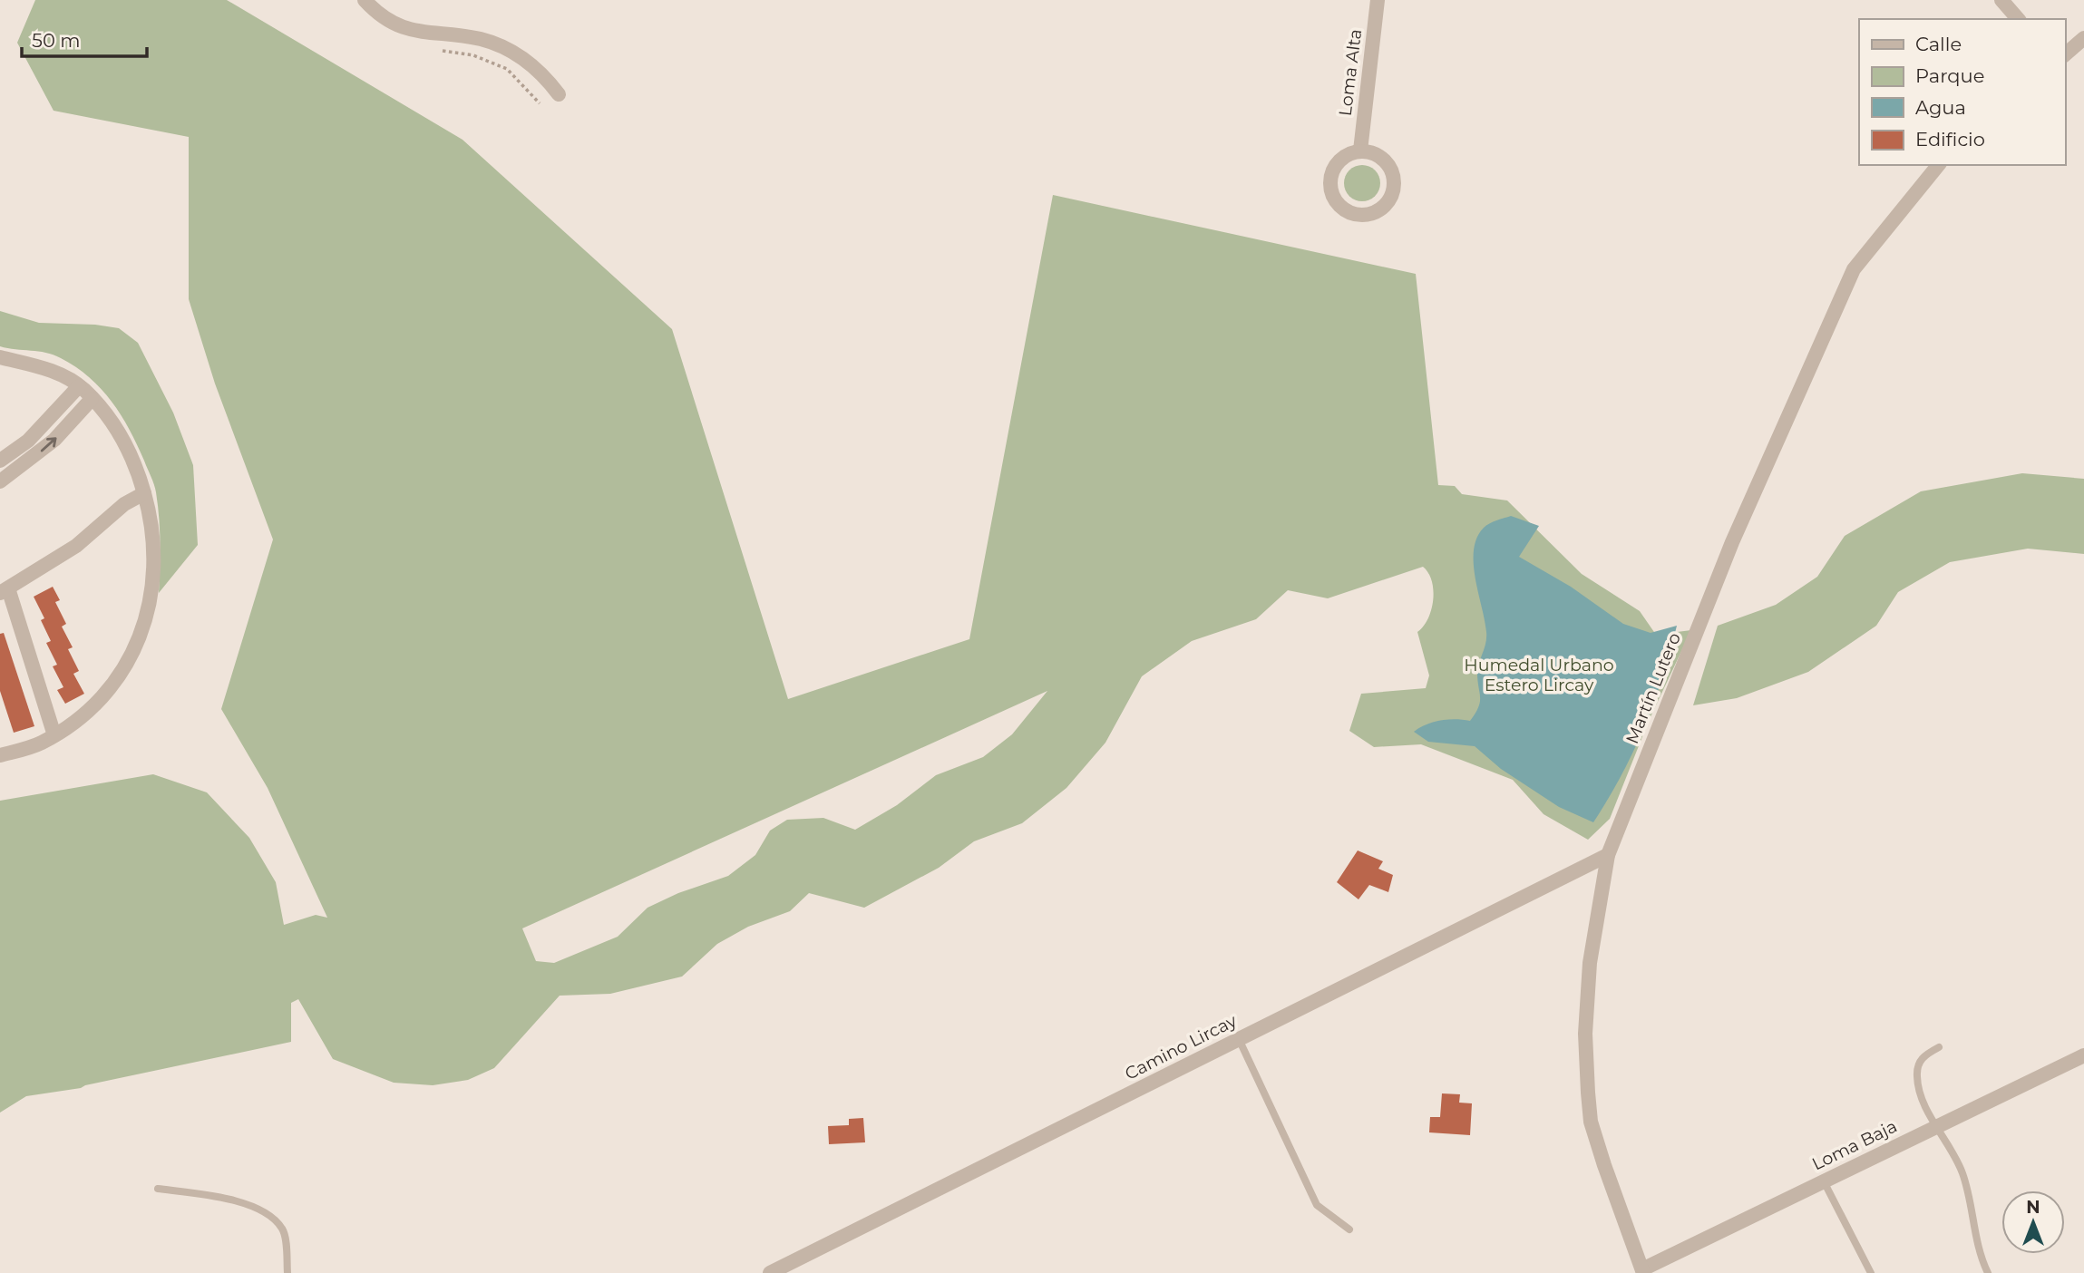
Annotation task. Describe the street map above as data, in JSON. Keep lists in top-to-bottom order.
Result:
{
  "streets": {
    "street": [
      "Loma Alta",
      "Martín Lutero",
      "Camino Lircay",
      "Loma Baja"
    ]
  },
  "crossings": [
    ["Martín Lutero", "Camino Lircay"],
    ["Martín Lutero", "Loma Baja"]
  ],
  "parks": ["Humedal Urbano Estero Lircay"],
  "legend": [
    "Calle",
    "Parque",
    "Agua",
    "Edificio"
  ],
  "scale_bar": "50 m",
  "north": "top"
}
